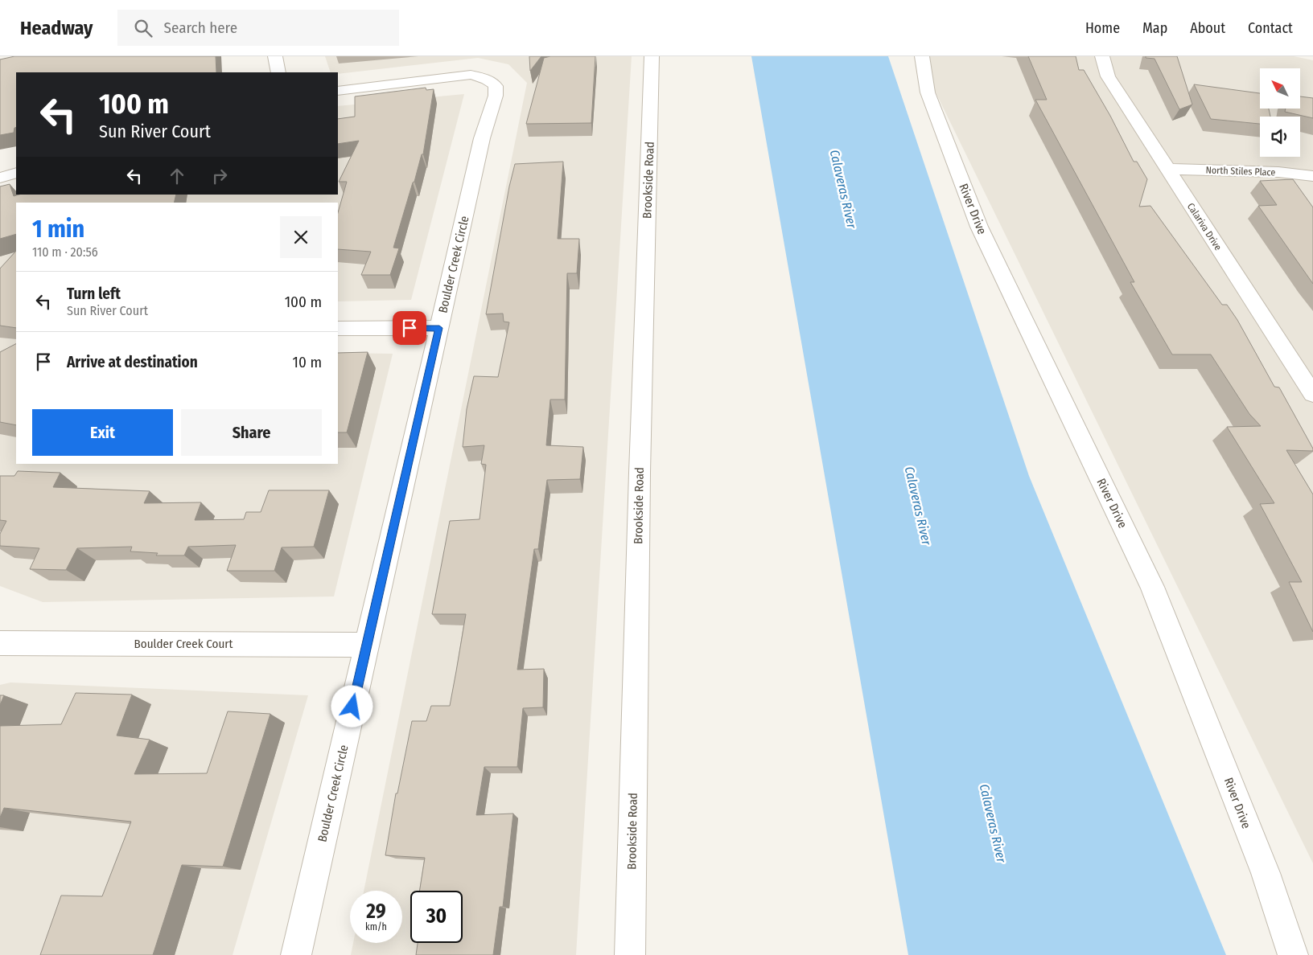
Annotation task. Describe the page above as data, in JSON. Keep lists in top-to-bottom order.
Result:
{
  "streets": {
    "street": [
      "North Stiles Place",
      "Brookside Road",
      "River Drive",
      "Calariva Drive",
      "Boulder Creek Circle",
      "Boulder Creek Court"
    ]
  },
  "crossings": [
    ["North Stiles Place", "Calariva Drive"],
    ["Boulder Creek Circle", "Boulder Creek Court"]
  ],
  "water": ["Calaveras River"],
  "north": "top left",
  "page": {
    "header": "Headway",
    "search": "Search here",
    "nav": [
      "Home",
      "Map",
      "About",
      "Contact"
    ],
    "turn": ["100 m", "Sun River Court"],
    "heading": ["1 min", "110 m · 20:56"],
    "list": [
      {
        "name": "Turn left",
        "note": "Sun River Court",
        "value": "100 m"
      },
      {
        "name": "Arrive at destination",
        "value": "10 m"
      }
    ],
    "buttons": ["Exit", "Share"],
    "speed": "29 km/h",
    "limit": "30"
  }
}
